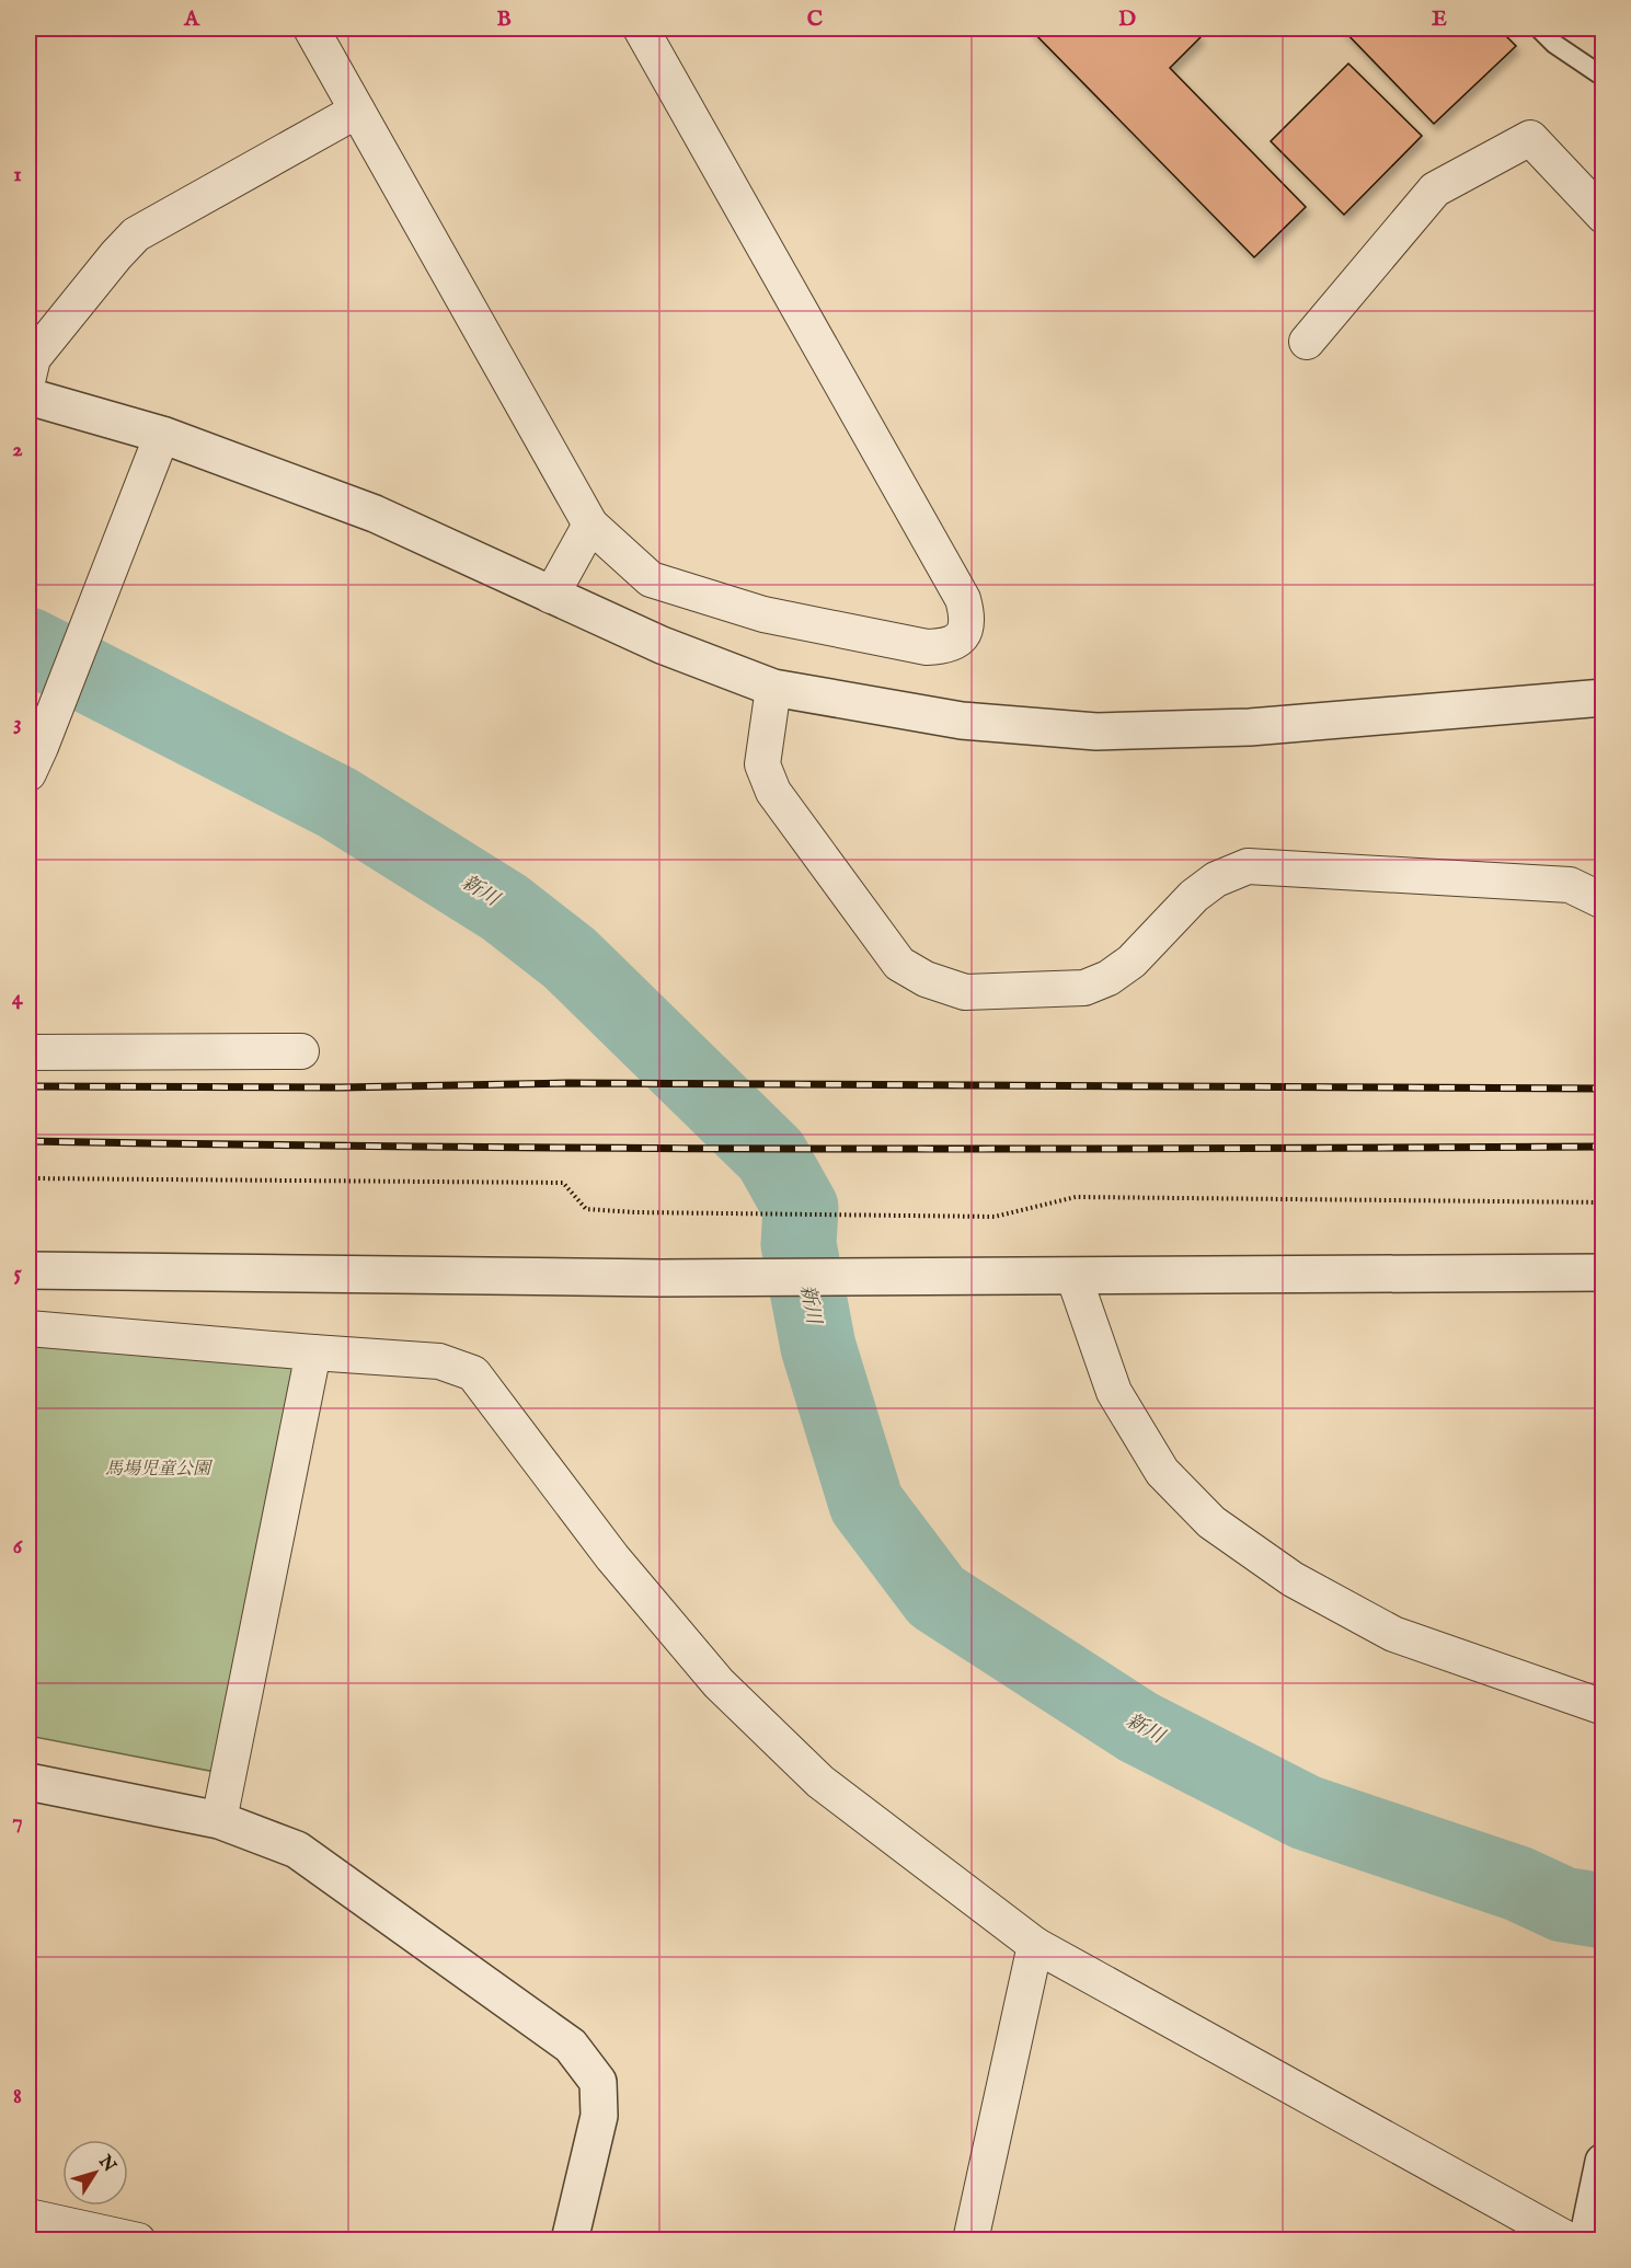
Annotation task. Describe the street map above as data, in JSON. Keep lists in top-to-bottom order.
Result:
{
  "water": ["新川"],
  "parks": ["馬場児童公園"],
  "north": "top right",
  "grid": {
    "columns": [
      "A",
      "B",
      "C",
      "D",
      "E"
    ],
    "rows": [
      "1",
      "2",
      "3",
      "4",
      "5",
      "6",
      "7",
      "8"
    ]
  }
}
